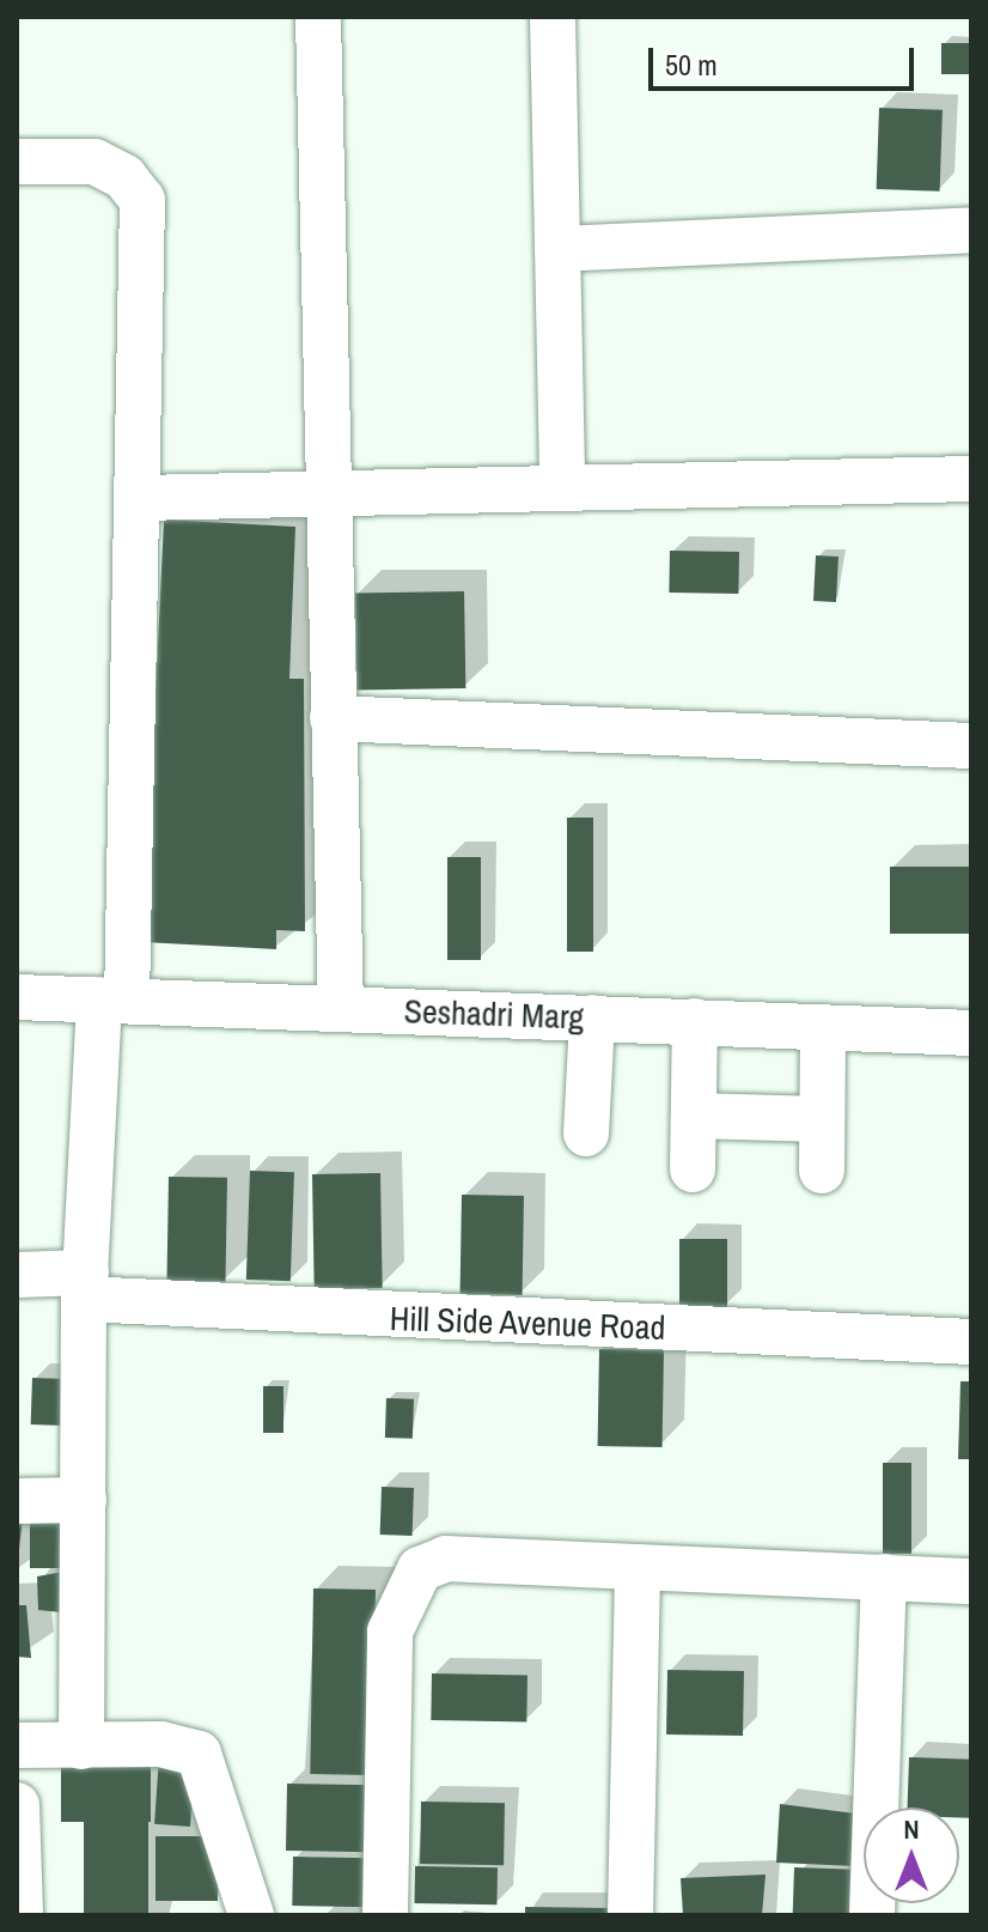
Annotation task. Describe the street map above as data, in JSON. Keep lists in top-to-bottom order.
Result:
{
  "streets": {
    "street": ["Seshadri Marg", "Hill Side Avenue Road"]
  },
  "scale_bar": "50 m",
  "north": "top"
}
